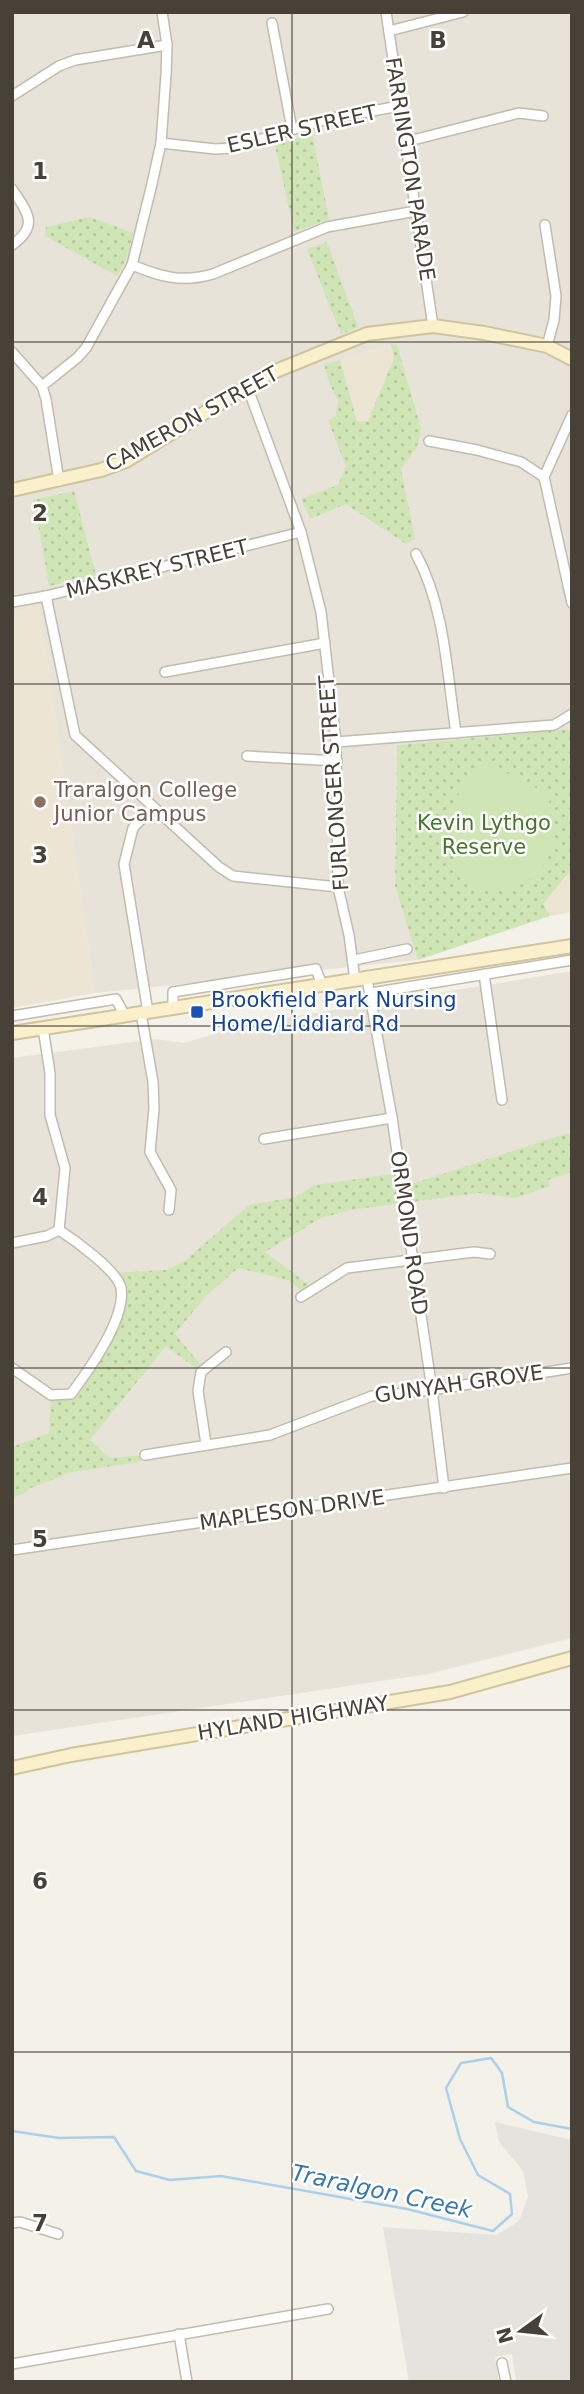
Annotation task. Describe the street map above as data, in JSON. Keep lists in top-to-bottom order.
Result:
{
  "streets": {
    "street": [
      "ESLER STREET",
      "FARRINGTON PARADE",
      "CAMERON STREET",
      "MASKREY STREET",
      "FURLONGER STREET",
      "ORMOND ROAD",
      "GUNYAH GROVE",
      "MAPLESON DRIVE",
      "HYLAND HIGHWAY"
    ]
  },
  "crossings": [
    ["ESLER STREET", "FARRINGTON PARADE"],
    ["FARRINGTON PARADE", "CAMERON STREET"],
    ["CAMERON STREET", "FURLONGER STREET"],
    ["MASKREY STREET", "FURLONGER STREET"],
    ["FURLONGER STREET", "ORMOND ROAD"],
    ["ORMOND ROAD", "GUNYAH GROVE"],
    ["ORMOND ROAD", "MAPLESON DRIVE"]
  ],
  "water": ["Traralgon Creek"],
  "parks": ["Kevin Lythgo Reserve"],
  "places": {
    "other": ["Traralgon College Junior Campus"],
    "transit": ["Brookfield Park Nursing Home/Liddiard Rd"]
  },
  "north": "left",
  "grid": {
    "columns": ["A", "B"],
    "rows": [
      "1",
      "2",
      "3",
      "4",
      "5",
      "6",
      "7"
    ]
  }
}
